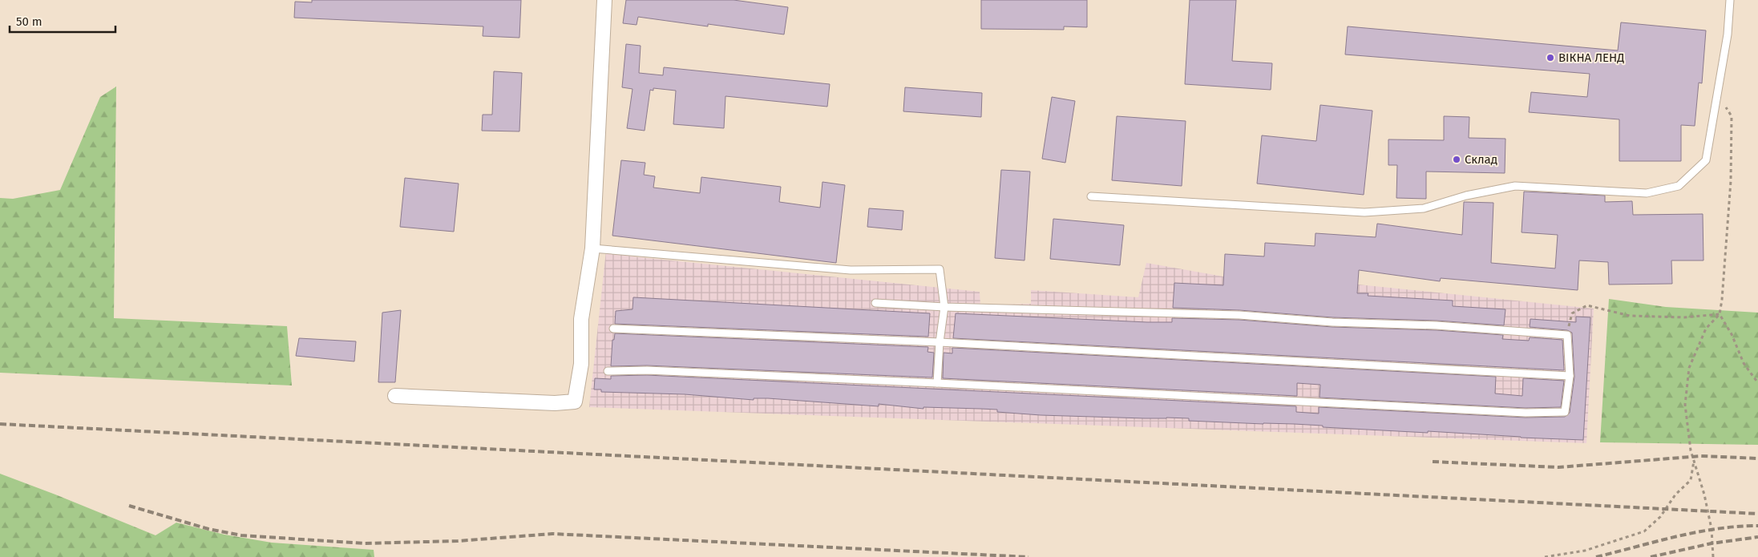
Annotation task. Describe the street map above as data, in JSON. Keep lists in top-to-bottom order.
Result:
{
  "places": ["ВІКНА ЛЕНД", "Склад"],
  "scale_bar": "50 m"
}
